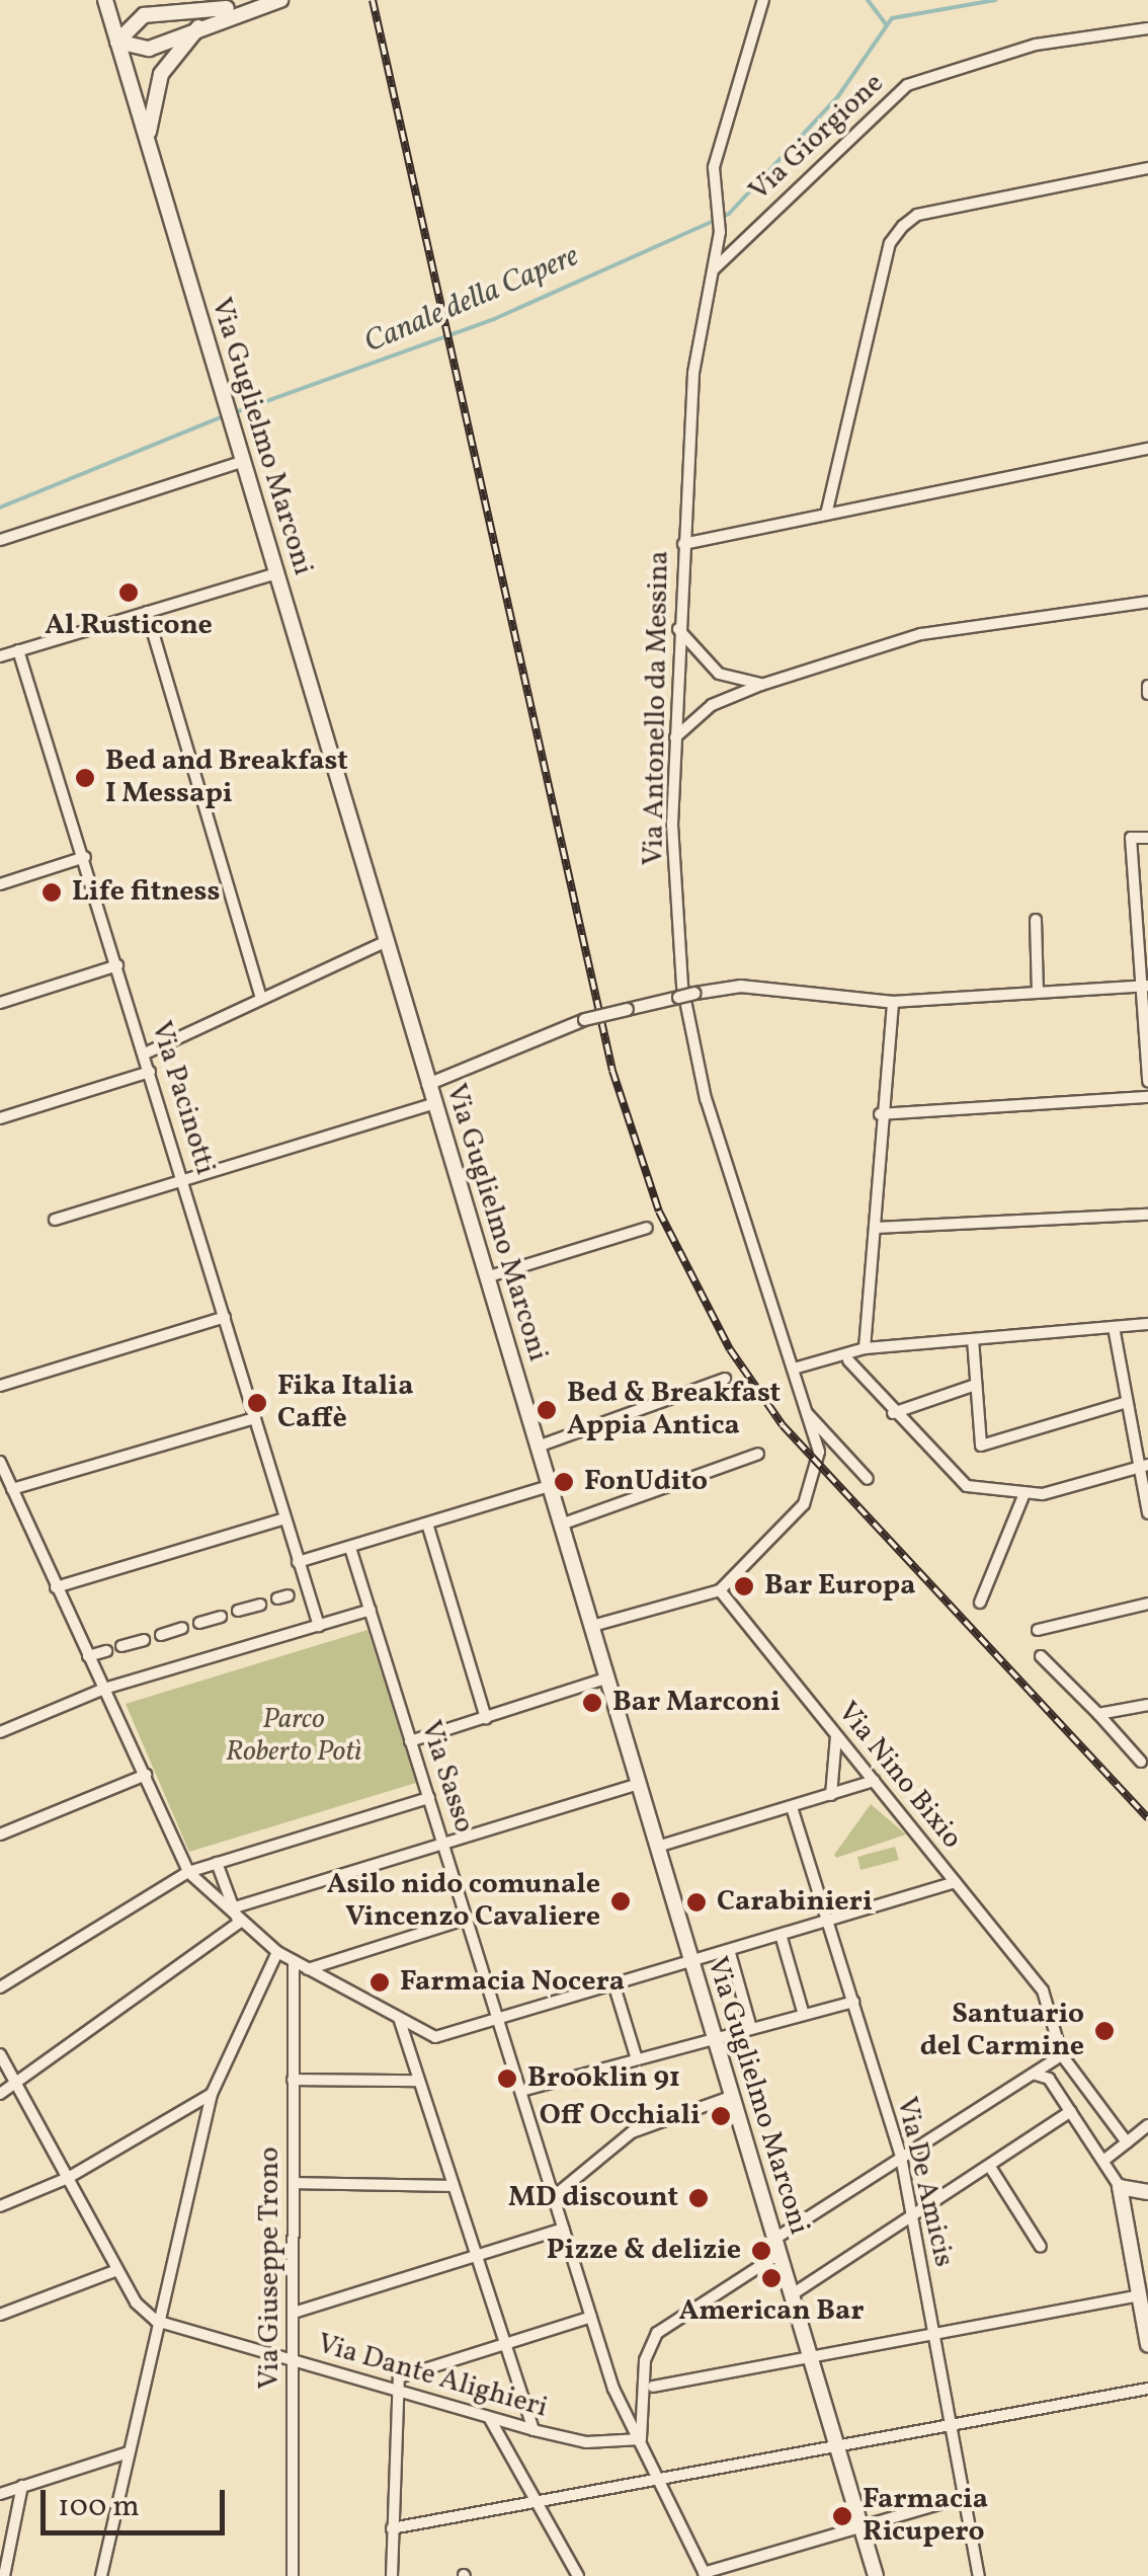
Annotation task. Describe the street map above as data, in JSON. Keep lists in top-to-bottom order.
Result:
{
  "streets": {
    "main road": ["Via Guglielmo Marconi"],
    "street": [
      "Via Giorgione",
      "Via Antonello da Messina",
      "Via Pacinotti",
      "Via Nino Bixio",
      "Via Sasso",
      "Via De Amicis",
      "Via Giuseppe Trono",
      "Via Dante Alighieri"
    ]
  },
  "crossings": [
    ["Via Giorgione", "Via Antonello da Messina"],
    ["Via Antonello da Messina", "Via Nino Bixio"],
    ["Via Sasso", "Via Dante Alighieri"],
    ["Via Giuseppe Trono", "Via Dante Alighieri"]
  ],
  "water": ["Canale della Capere"],
  "parks": ["Parco Roberto Potì"],
  "places": [
    "Al Rusticone",
    "Bed and Breakfast I Messapi",
    "Life fitness",
    "Fika Italia Caffè",
    "Bed & Breakfast Appia Antica",
    "FonUdito",
    "Bar Europa",
    "Bar Marconi",
    "Asilo nido comunale Vincenzo Cavaliere",
    "Carabinieri",
    "Farmacia Nocera",
    "Santuario del Carmine",
    "Brooklin 91",
    "Off Occhiali",
    "MD discount",
    "Pizze & delizie",
    "American Bar",
    "Farmacia Ricupero"
  ],
  "scale_bar": "100 m"
}
